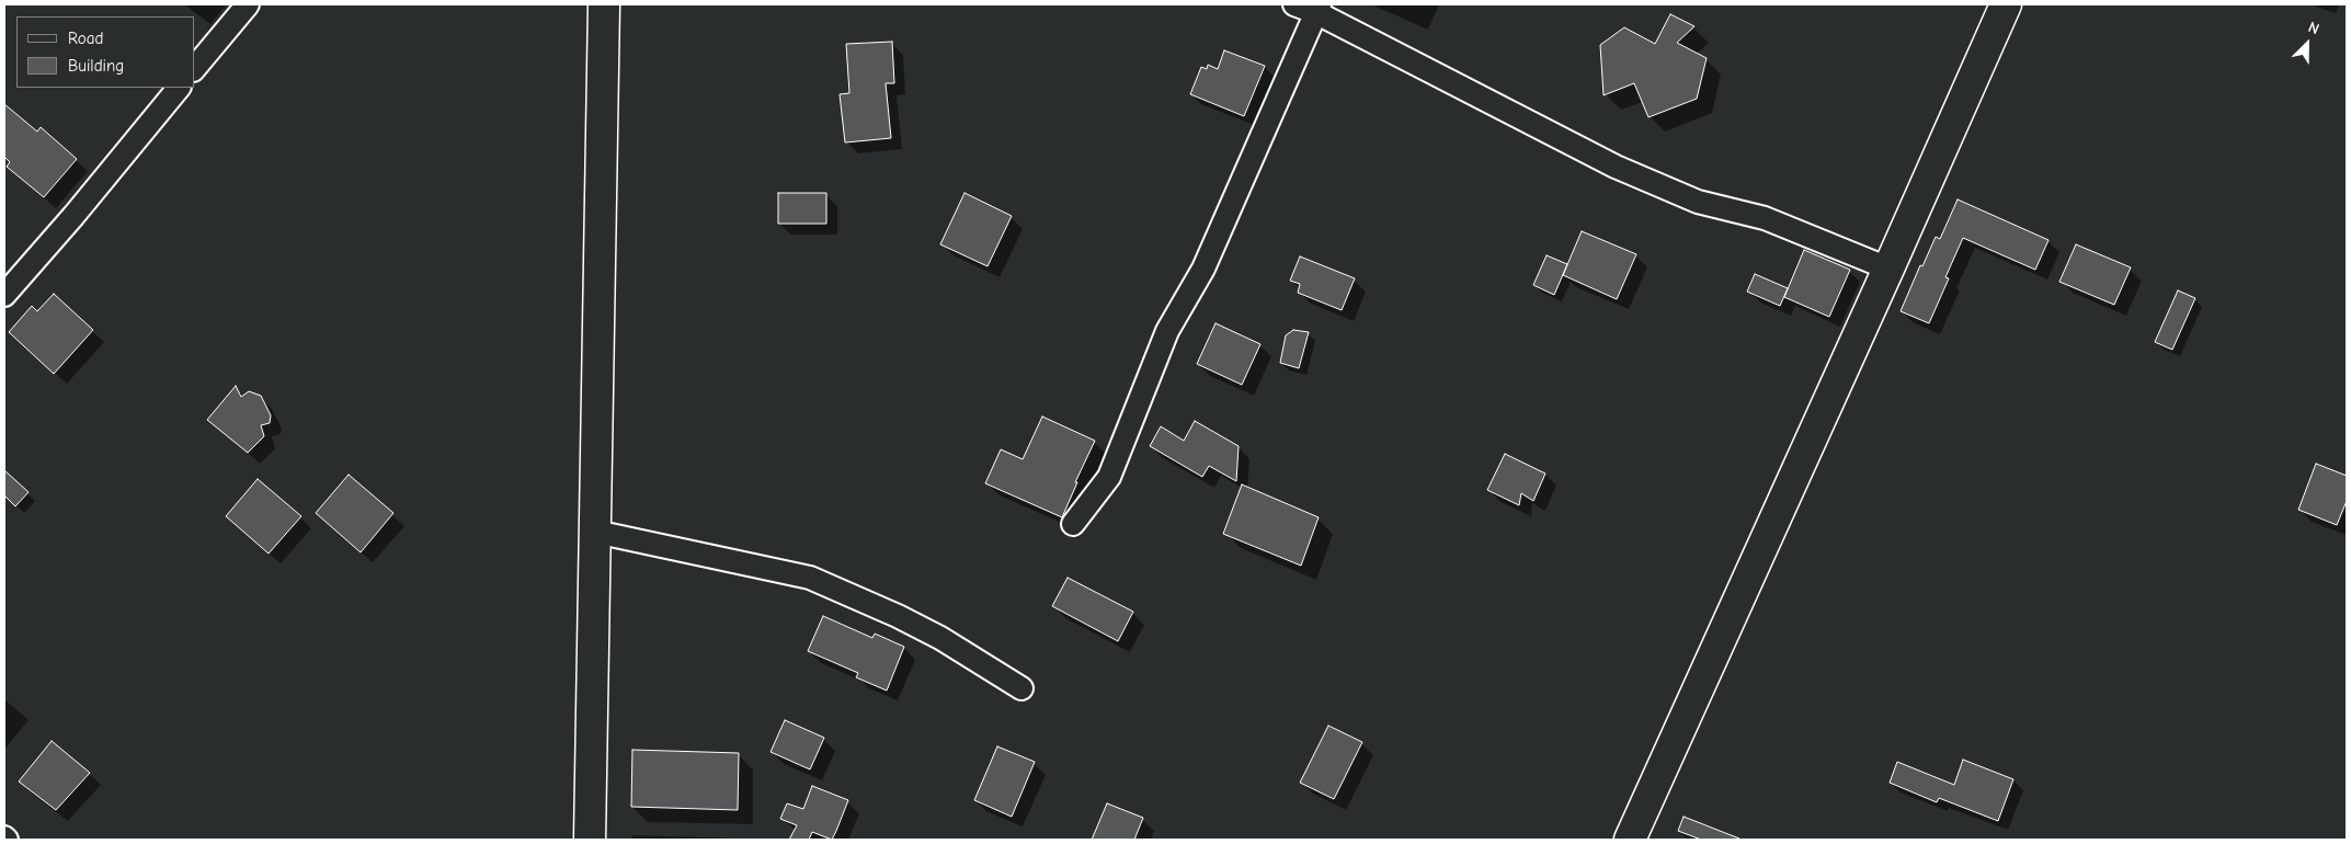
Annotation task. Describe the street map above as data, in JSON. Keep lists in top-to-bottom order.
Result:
{
  "legend": ["Road", "Building"],
  "north": "top right"
}
